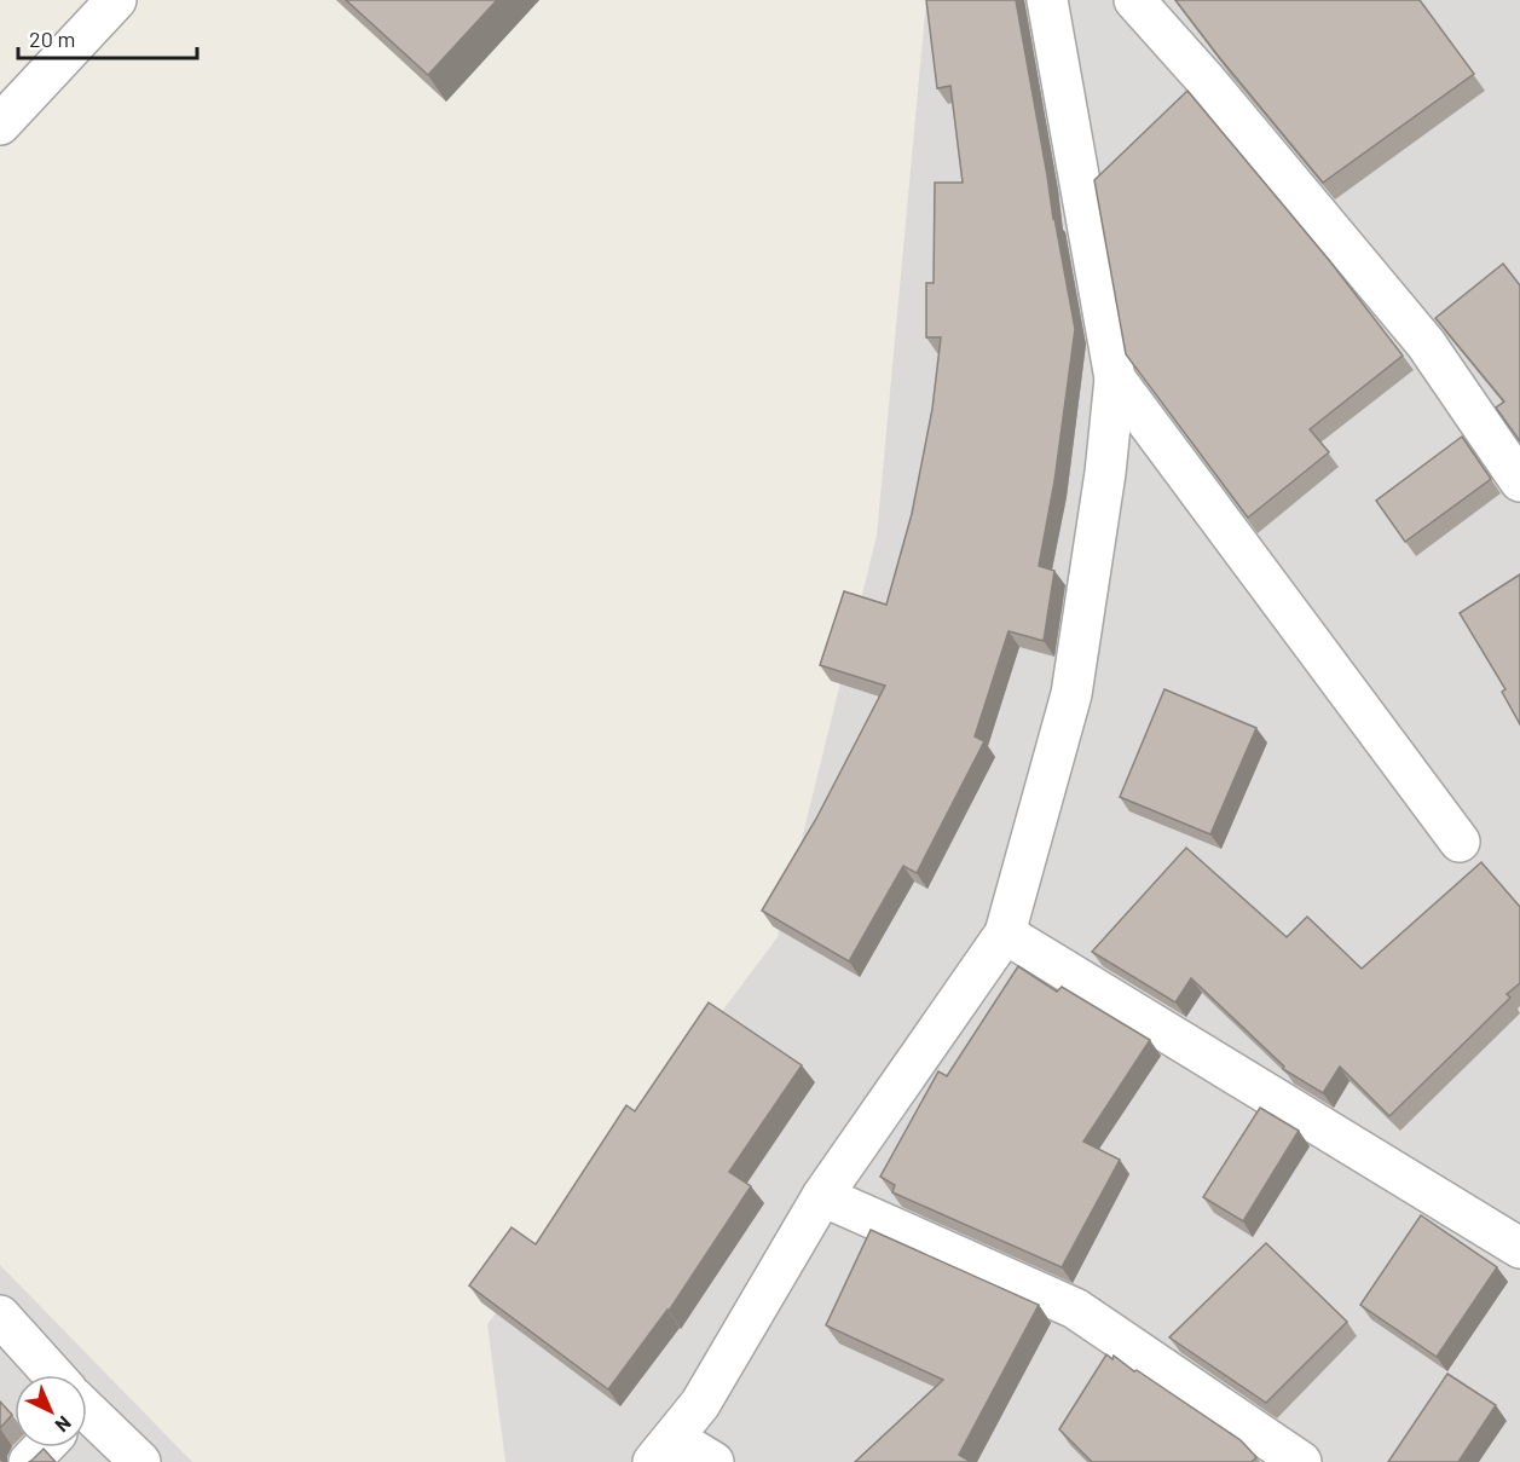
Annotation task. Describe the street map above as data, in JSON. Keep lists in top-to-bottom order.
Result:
{
  "scale_bar": "20 m",
  "north": "bottom right"
}
